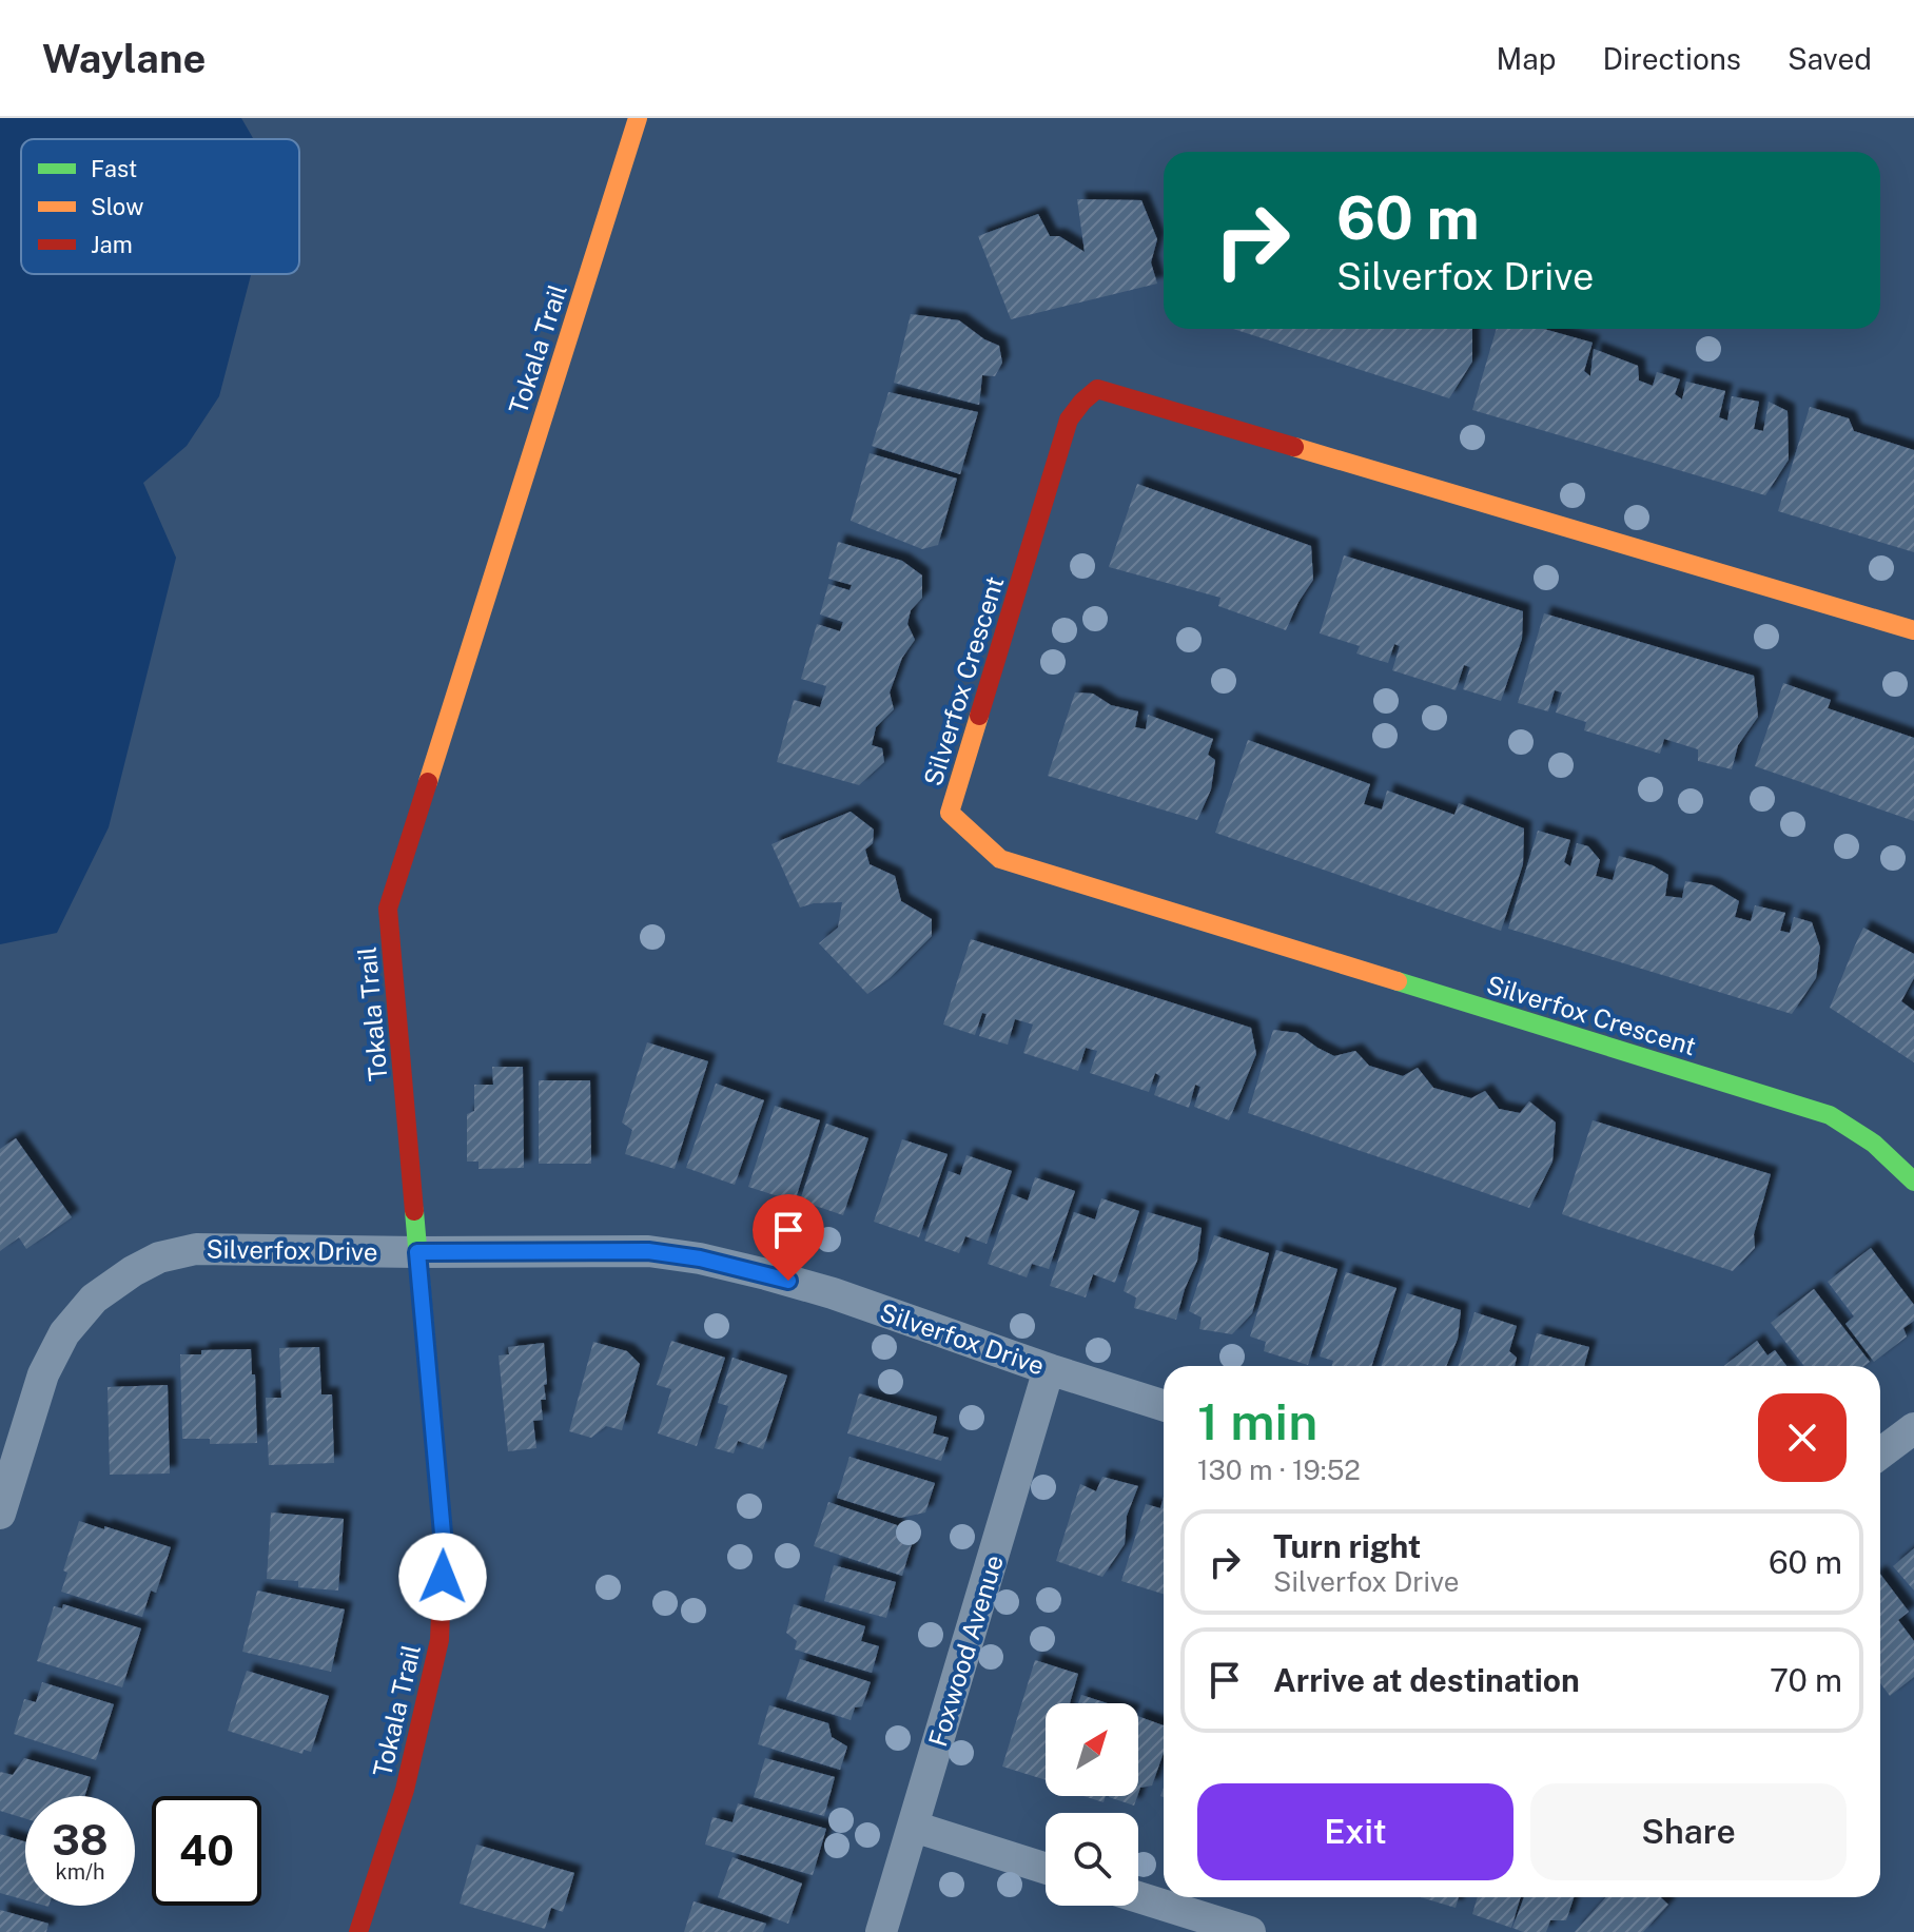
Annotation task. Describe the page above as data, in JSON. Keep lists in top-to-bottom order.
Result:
{
  "streets": {
    "street": [
      "Tokala Trail",
      "Silverfox Crescent",
      "Silverfox Drive",
      "Foxwood Avenue"
    ]
  },
  "crossings": [
    ["Tokala Trail", "Silverfox Drive"],
    ["Silverfox Drive", "Foxwood Avenue"]
  ],
  "legend": ["Fast", "Slow", "Jam"],
  "north": "top right",
  "page": {
    "header": "Waylane",
    "nav": ["Map", "Directions", "Saved"],
    "turn": ["60 m", "Silverfox Drive"],
    "heading": ["1 min", "130 m · 19:52"],
    "list": [
      {
        "name": "Turn right",
        "note": "Silverfox Drive",
        "value": "60 m"
      },
      {
        "name": "Arrive at destination",
        "value": "70 m"
      }
    ],
    "buttons": ["Exit", "Share"],
    "speed": "38 km/h",
    "limit": "40"
  }
}
